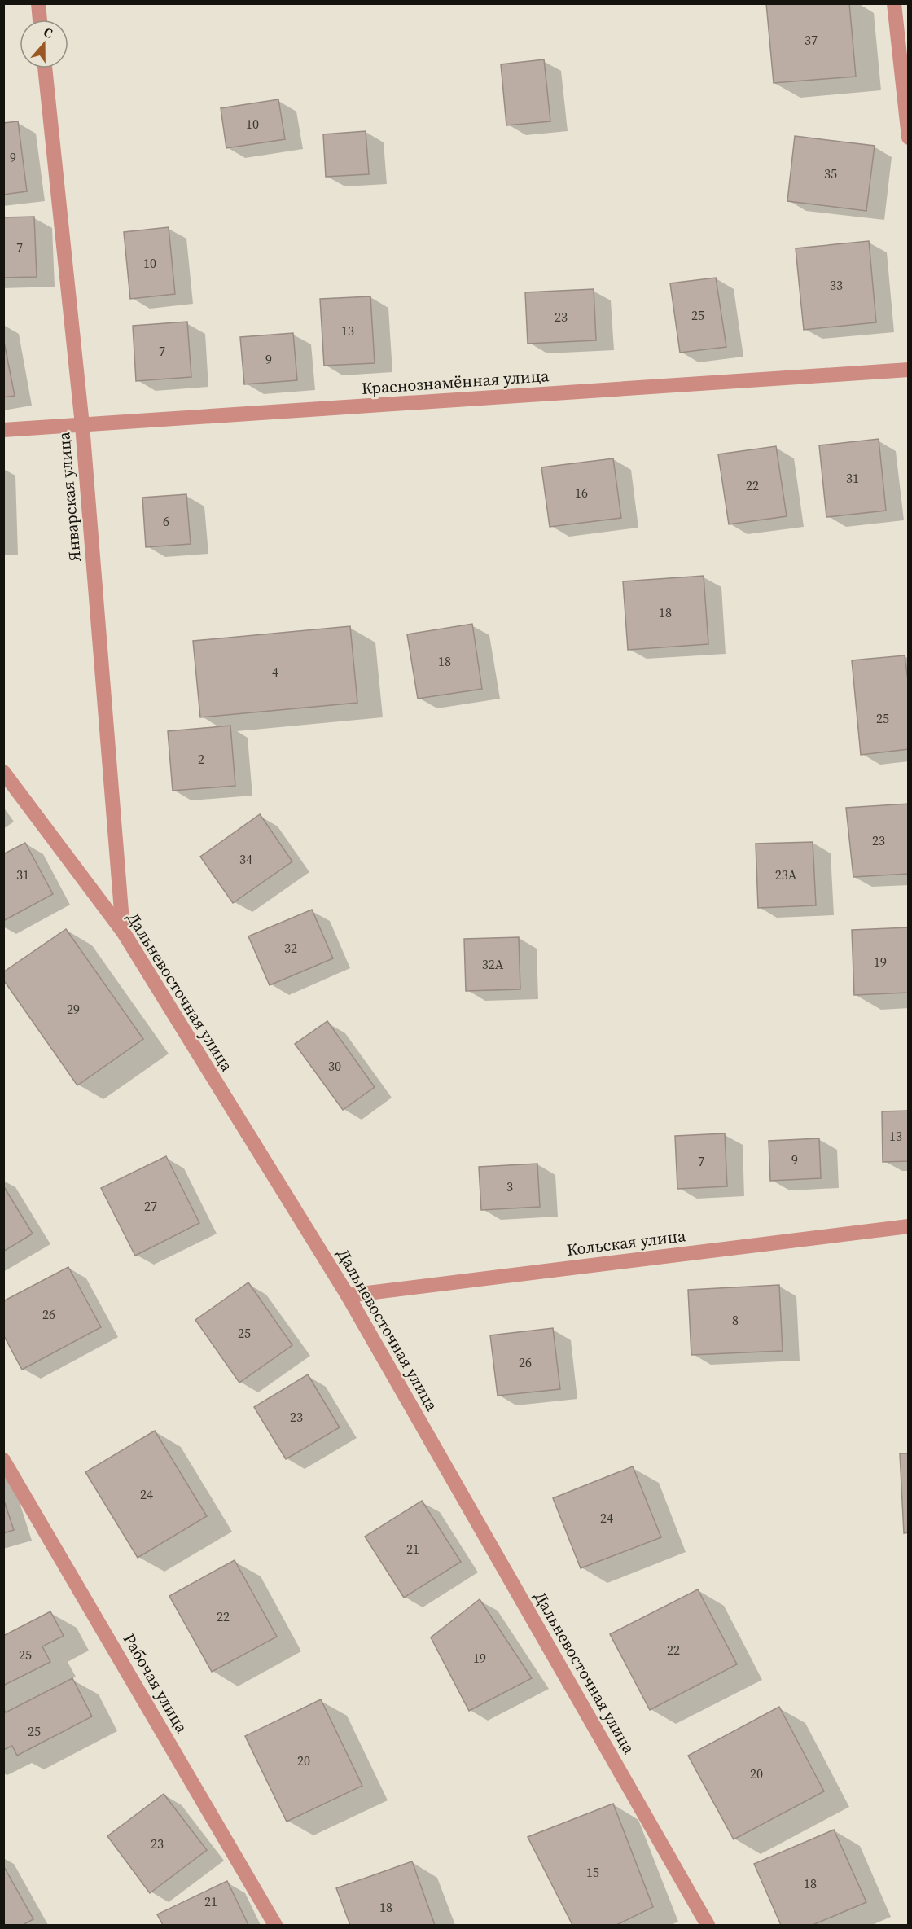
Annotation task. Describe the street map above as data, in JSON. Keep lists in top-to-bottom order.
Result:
{
  "streets": {
    "street": [
      "Краснознамённая улица",
      "Январская улица",
      "Дальневосточная улица",
      "Кольская улица",
      "Рабочая улица"
    ]
  },
  "crossings": [
    ["Краснознамённая улица", "Январская улица"],
    ["Январская улица", "Дальневосточная улица"],
    ["Дальневосточная улица", "Кольская улица"]
  ],
  "house_numbers": [
    "37",
    "10",
    "9",
    "35",
    "7",
    "10",
    "33",
    "25",
    "23",
    "13",
    "7",
    "9",
    "31",
    "22",
    "16",
    "6",
    "18",
    "18",
    "4",
    "25",
    "2",
    "23",
    "34",
    "31",
    "23А",
    "32",
    "19",
    "32А",
    "29",
    "30",
    "13",
    "9",
    "7",
    "3",
    "27",
    "26",
    "8",
    "25",
    "26",
    "23",
    "24",
    "24",
    "21",
    "22",
    "22",
    "25",
    "19",
    "25",
    "20",
    "20",
    "23",
    "15",
    "18",
    "21",
    "18"
  ],
  "north": "top"
}
